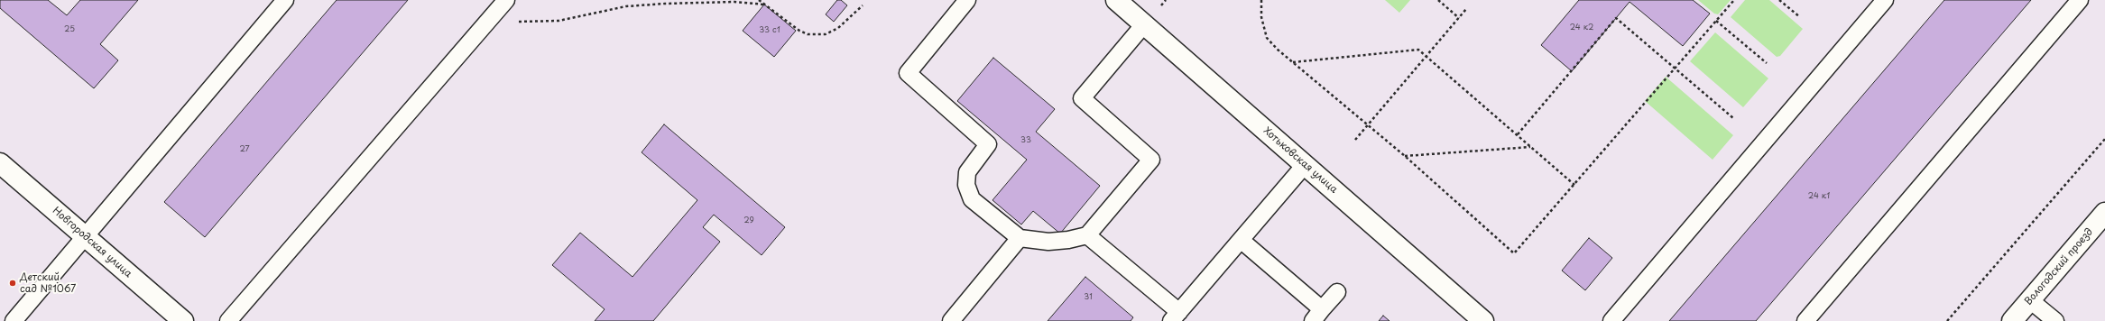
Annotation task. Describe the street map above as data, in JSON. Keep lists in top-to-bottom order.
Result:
{
  "streets": {
    "street": ["Хотьковская улица", "Новгородская улица", "Вологодский проезд"]
  },
  "places": ["Детский сад №1067"],
  "house_numbers": [
    "24 к2",
    "25",
    "33 с1",
    "33",
    "27",
    "24 к1",
    "29",
    "31"
  ]
}
